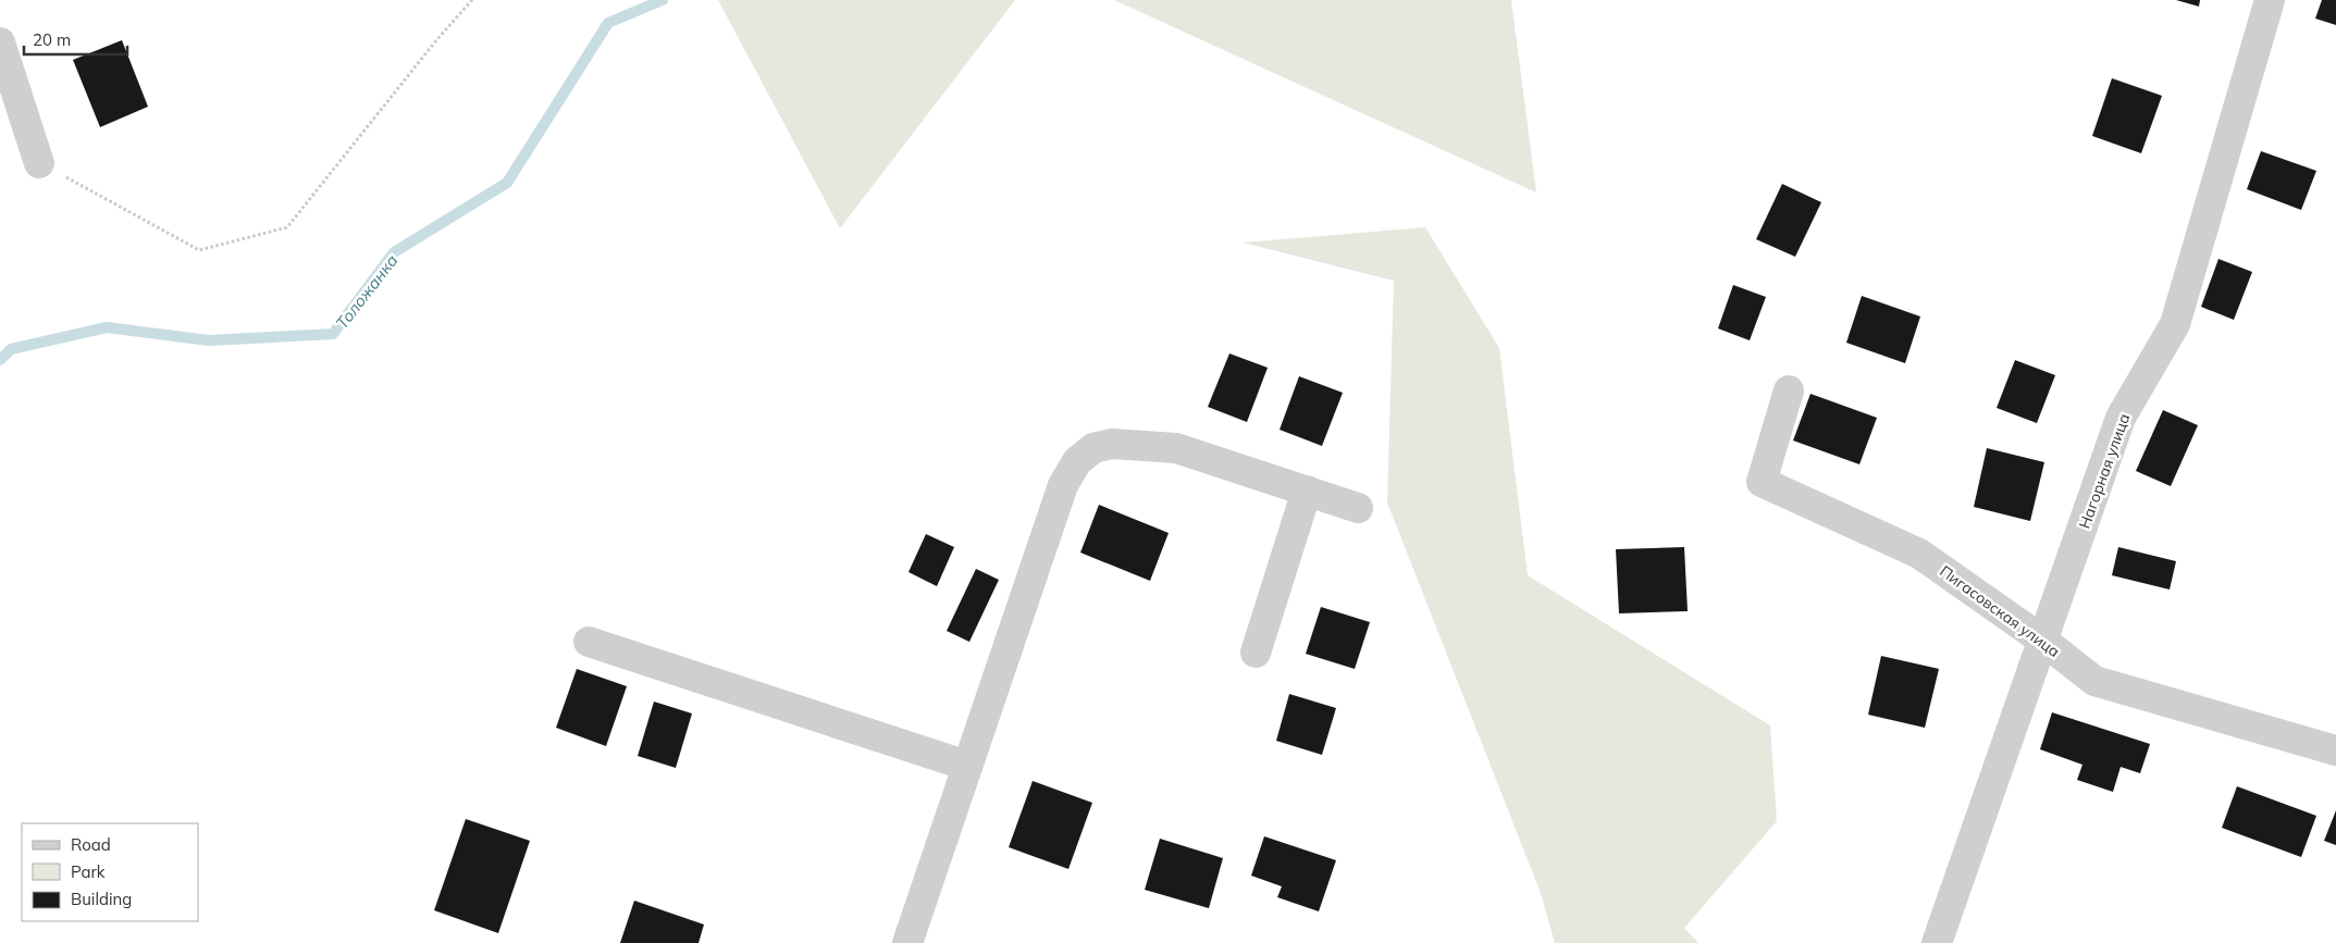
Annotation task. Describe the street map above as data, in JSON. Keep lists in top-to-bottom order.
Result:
{
  "streets": {
    "street": ["Нагорная улица", "Пигасовская улица"]
  },
  "crossings": [
    ["Нагорная улица", "Пигасовская улица"]
  ],
  "water": ["Толожанка"],
  "legend": ["Road", "Park", "Building"],
  "scale_bar": "20 m"
}
